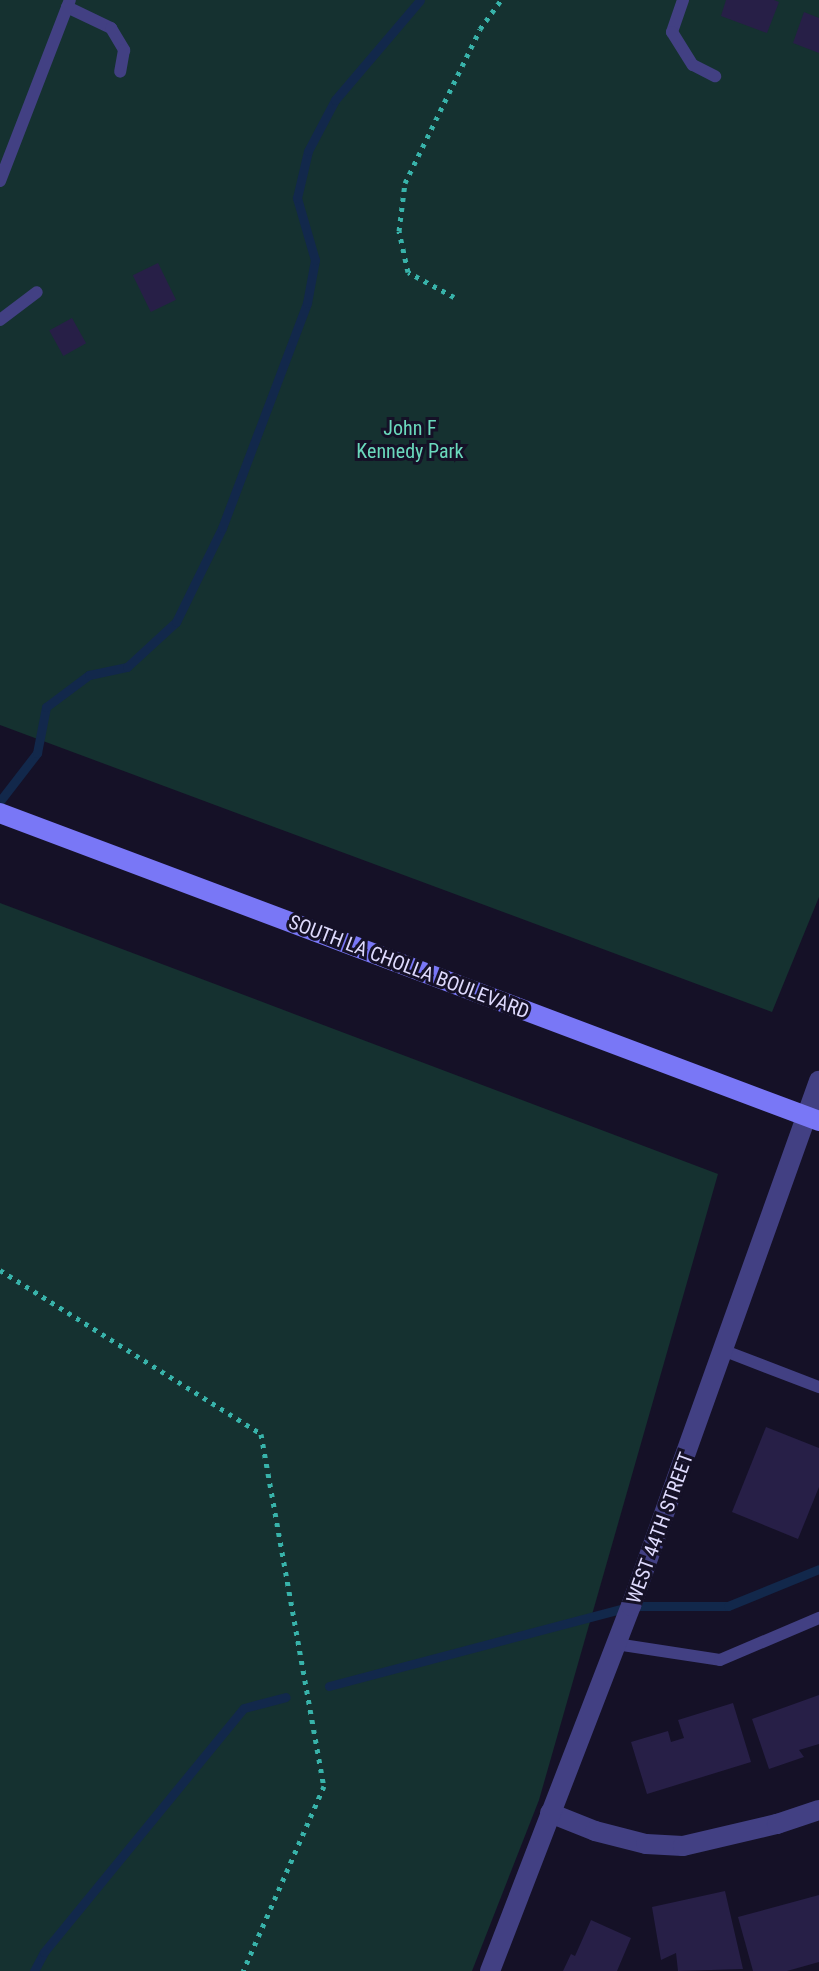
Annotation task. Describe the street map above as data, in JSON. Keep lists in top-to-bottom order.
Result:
{
  "streets": {
    "main road": ["SOUTH LA CHOLLA BOULEVARD"],
    "street": ["WEST 44TH STREET"]
  },
  "crossings": [
    ["SOUTH LA CHOLLA BOULEVARD", "WEST 44TH STREET"]
  ],
  "parks": ["John F Kennedy Park"]
}
